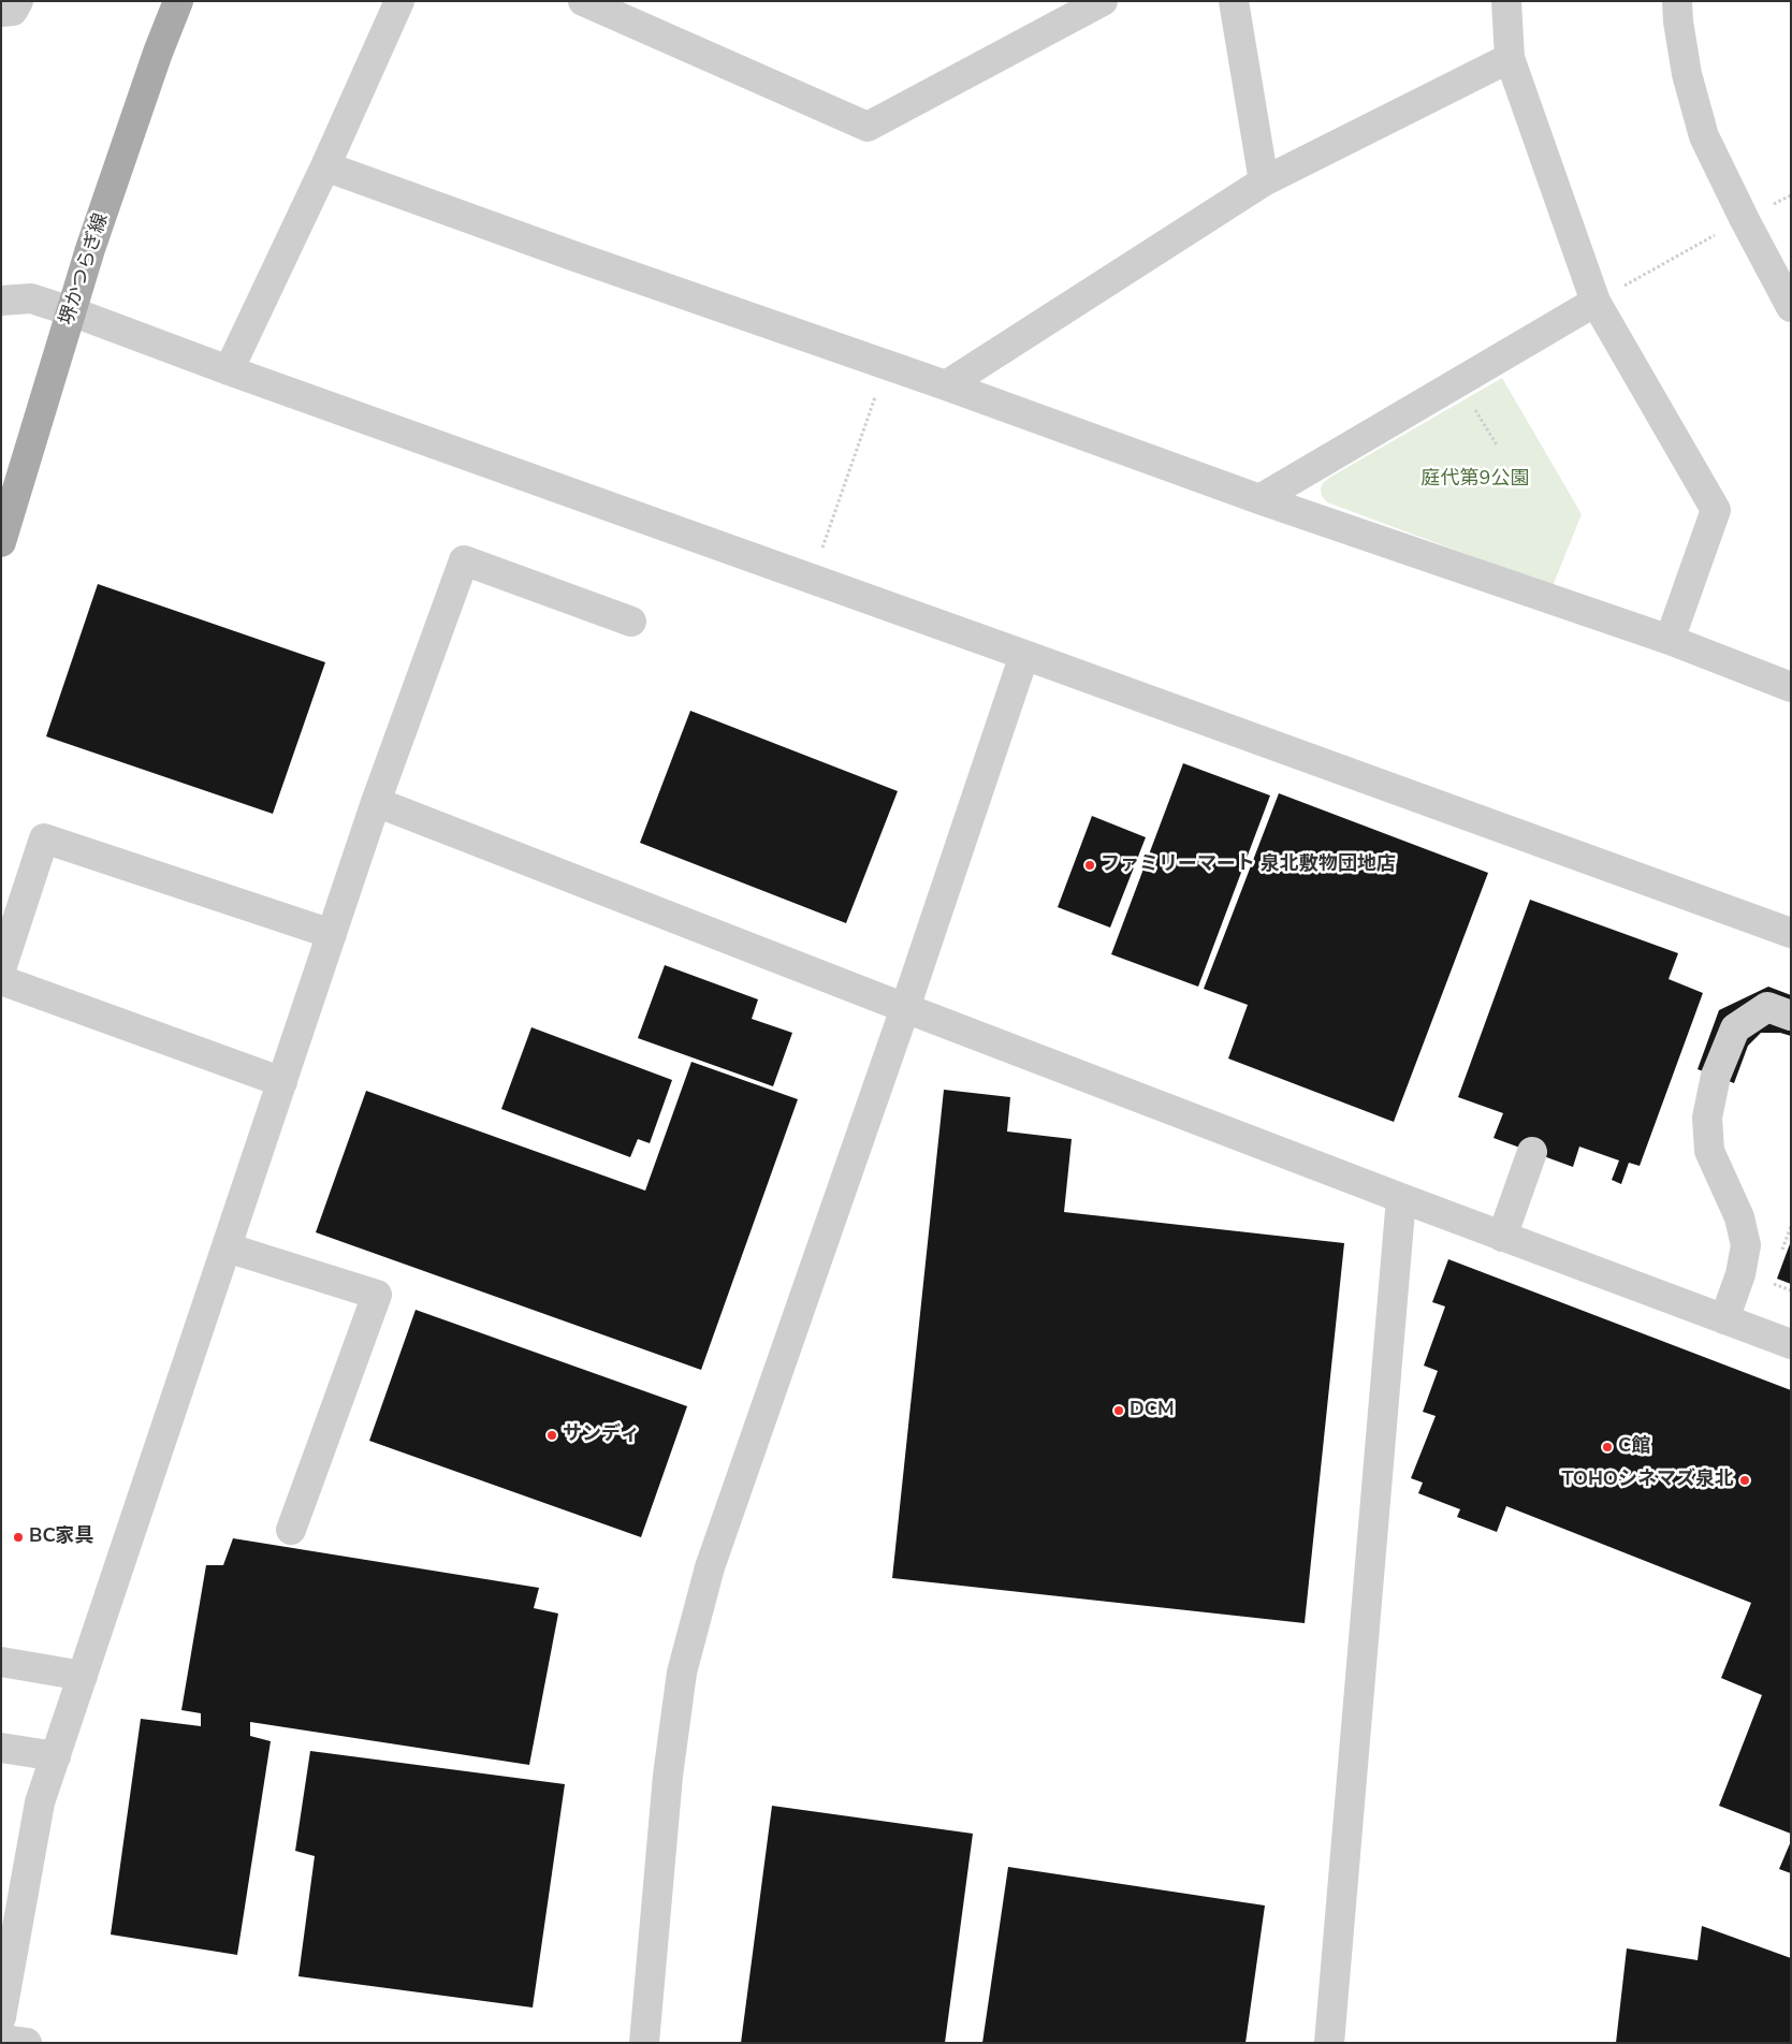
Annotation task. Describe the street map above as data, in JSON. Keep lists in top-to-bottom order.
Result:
{
  "streets": {
    "main road": ["堺かつらぎ線"]
  },
  "parks": ["庭代第9公園"],
  "places": [
    "ファミリーマート 泉北敷物団地店",
    "DCM",
    "サンディ",
    "C館",
    "TOHOシネマズ泉北",
    "BC家具"
  ]
}
